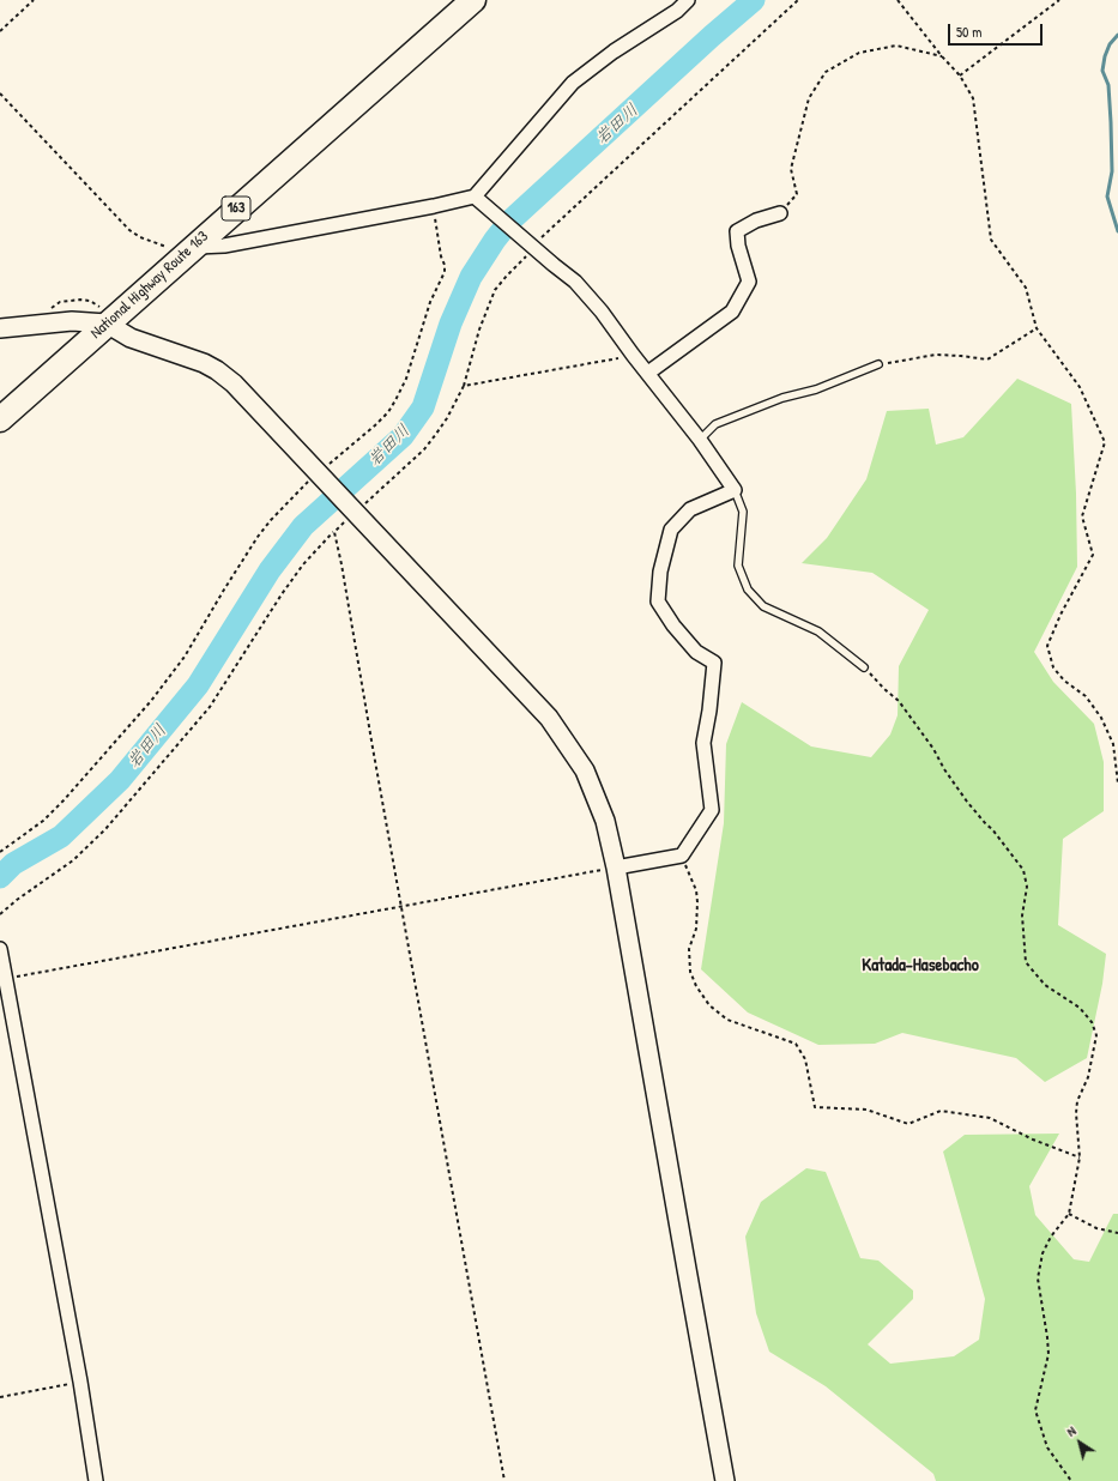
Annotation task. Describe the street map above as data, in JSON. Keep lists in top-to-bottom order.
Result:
{
  "streets": {
    "highway": ["163", "National Highway Route 163"]
  },
  "districts": ["Katada-Hasebacho"],
  "water": ["岩田川"],
  "scale_bar": "50 m",
  "north": "top left"
}
